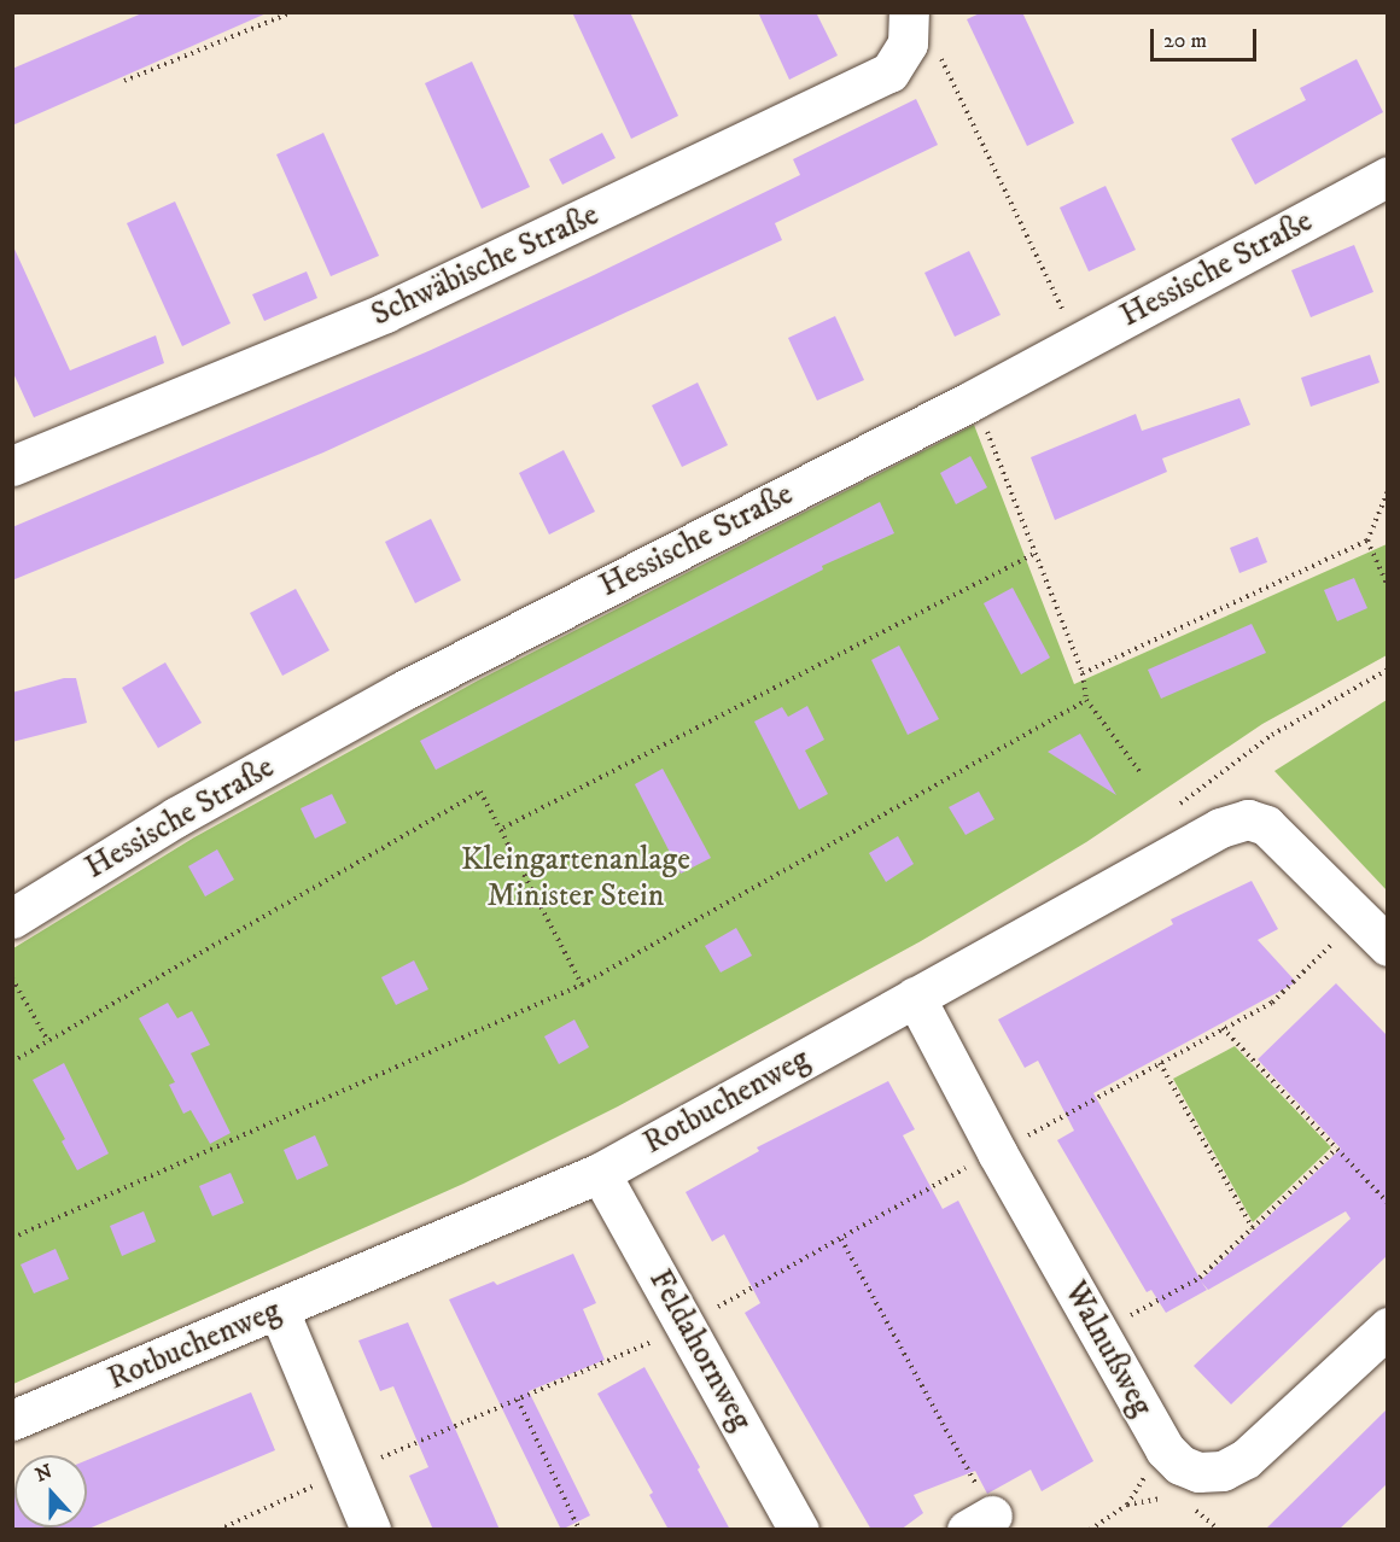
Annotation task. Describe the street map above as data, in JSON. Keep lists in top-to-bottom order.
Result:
{
  "streets": {
    "street": [
      "Schwäbische Straße",
      "Hessische Straße",
      "Rotbuchenweg",
      "Walnußweg",
      "Feldahornweg"
    ]
  },
  "crossings": [
    ["Rotbuchenweg", "Walnußweg"],
    ["Rotbuchenweg", "Feldahornweg"]
  ],
  "parks": ["Kleingartenanlage Minister Stein"],
  "scale_bar": "20 m",
  "north": "top"
}
